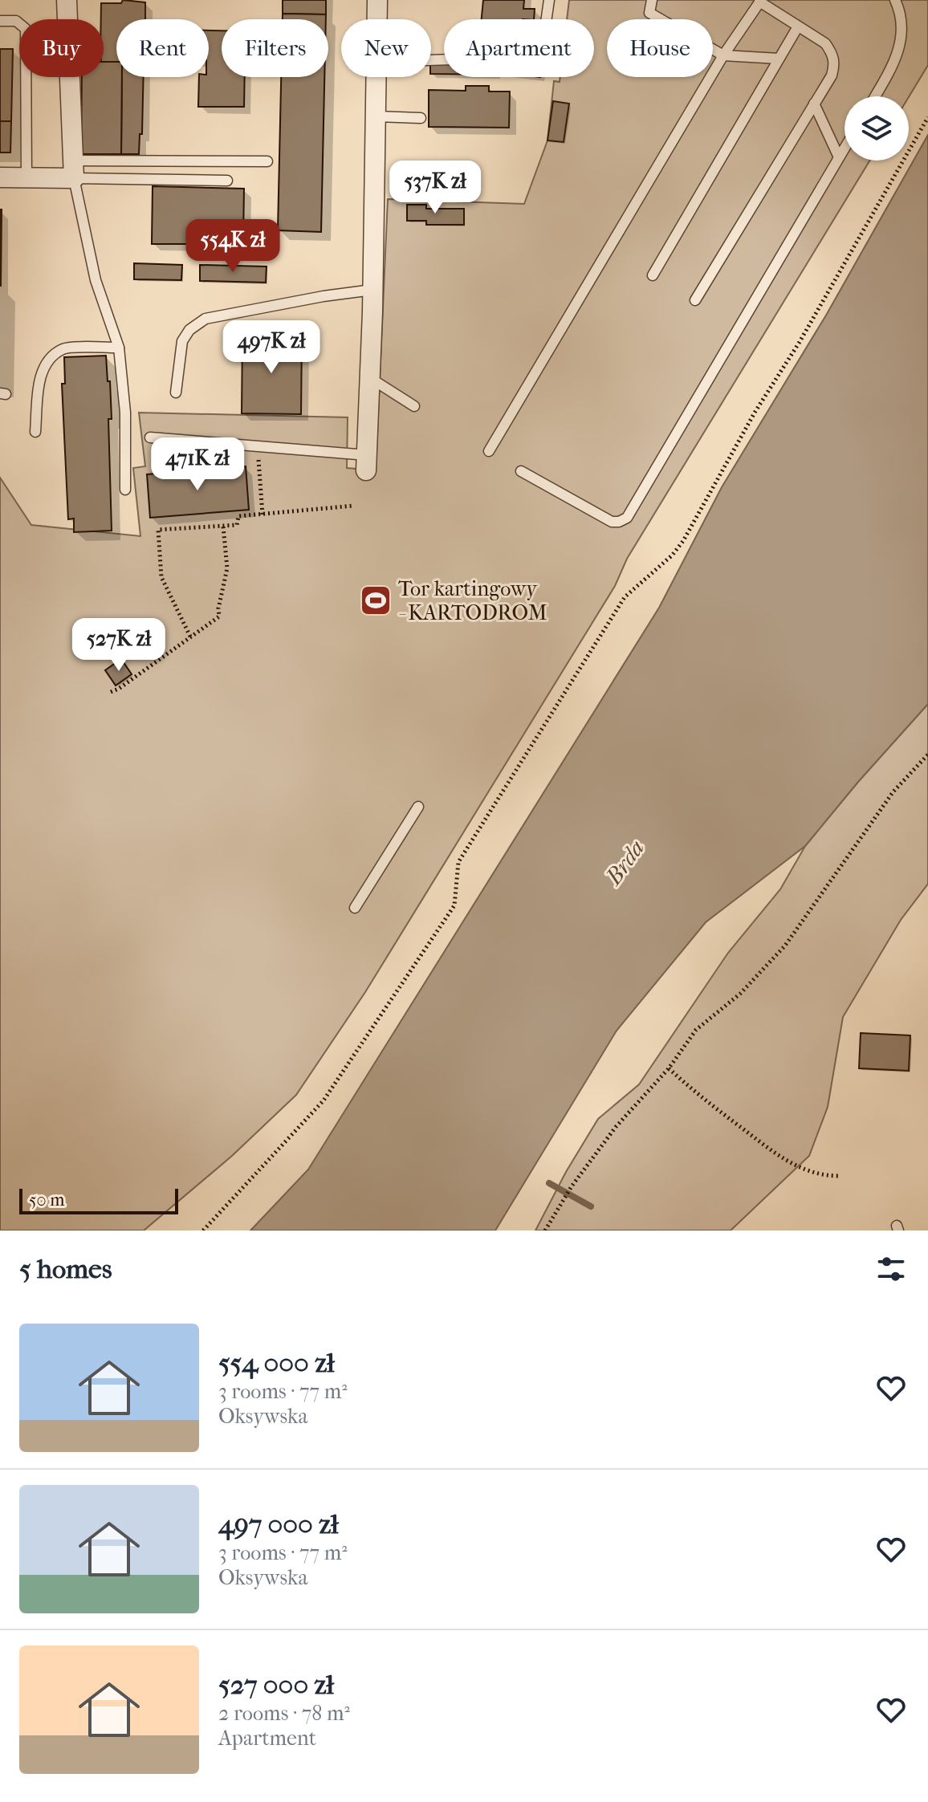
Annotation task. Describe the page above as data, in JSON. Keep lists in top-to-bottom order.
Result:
{
  "water": ["Brda"],
  "places": {
    "sports": ["Tor kartingowy - KARTODROM"]
  },
  "scale_bar": "50 m",
  "page": {
    "chip": [
      "Buy",
      "Rent",
      "Filters",
      "New",
      "Apartment",
      "House"
    ],
    "price": [
      "537K zł",
      "554K zł",
      "497K zł",
      "471K zł",
      "527K zł"
    ],
    "scale": "50 m",
    "heading": "5 homes",
    "list": [
      {
        "name": "554 000 zł",
        "note": "3 rooms · 77 m² · Oksywska"
      },
      {
        "name": "497 000 zł",
        "note": "3 rooms · 77 m² · Oksywska"
      },
      {
        "name": "527 000 zł",
        "note": "2 rooms · 78 m² · Apartment"
      }
    ]
  }
}
